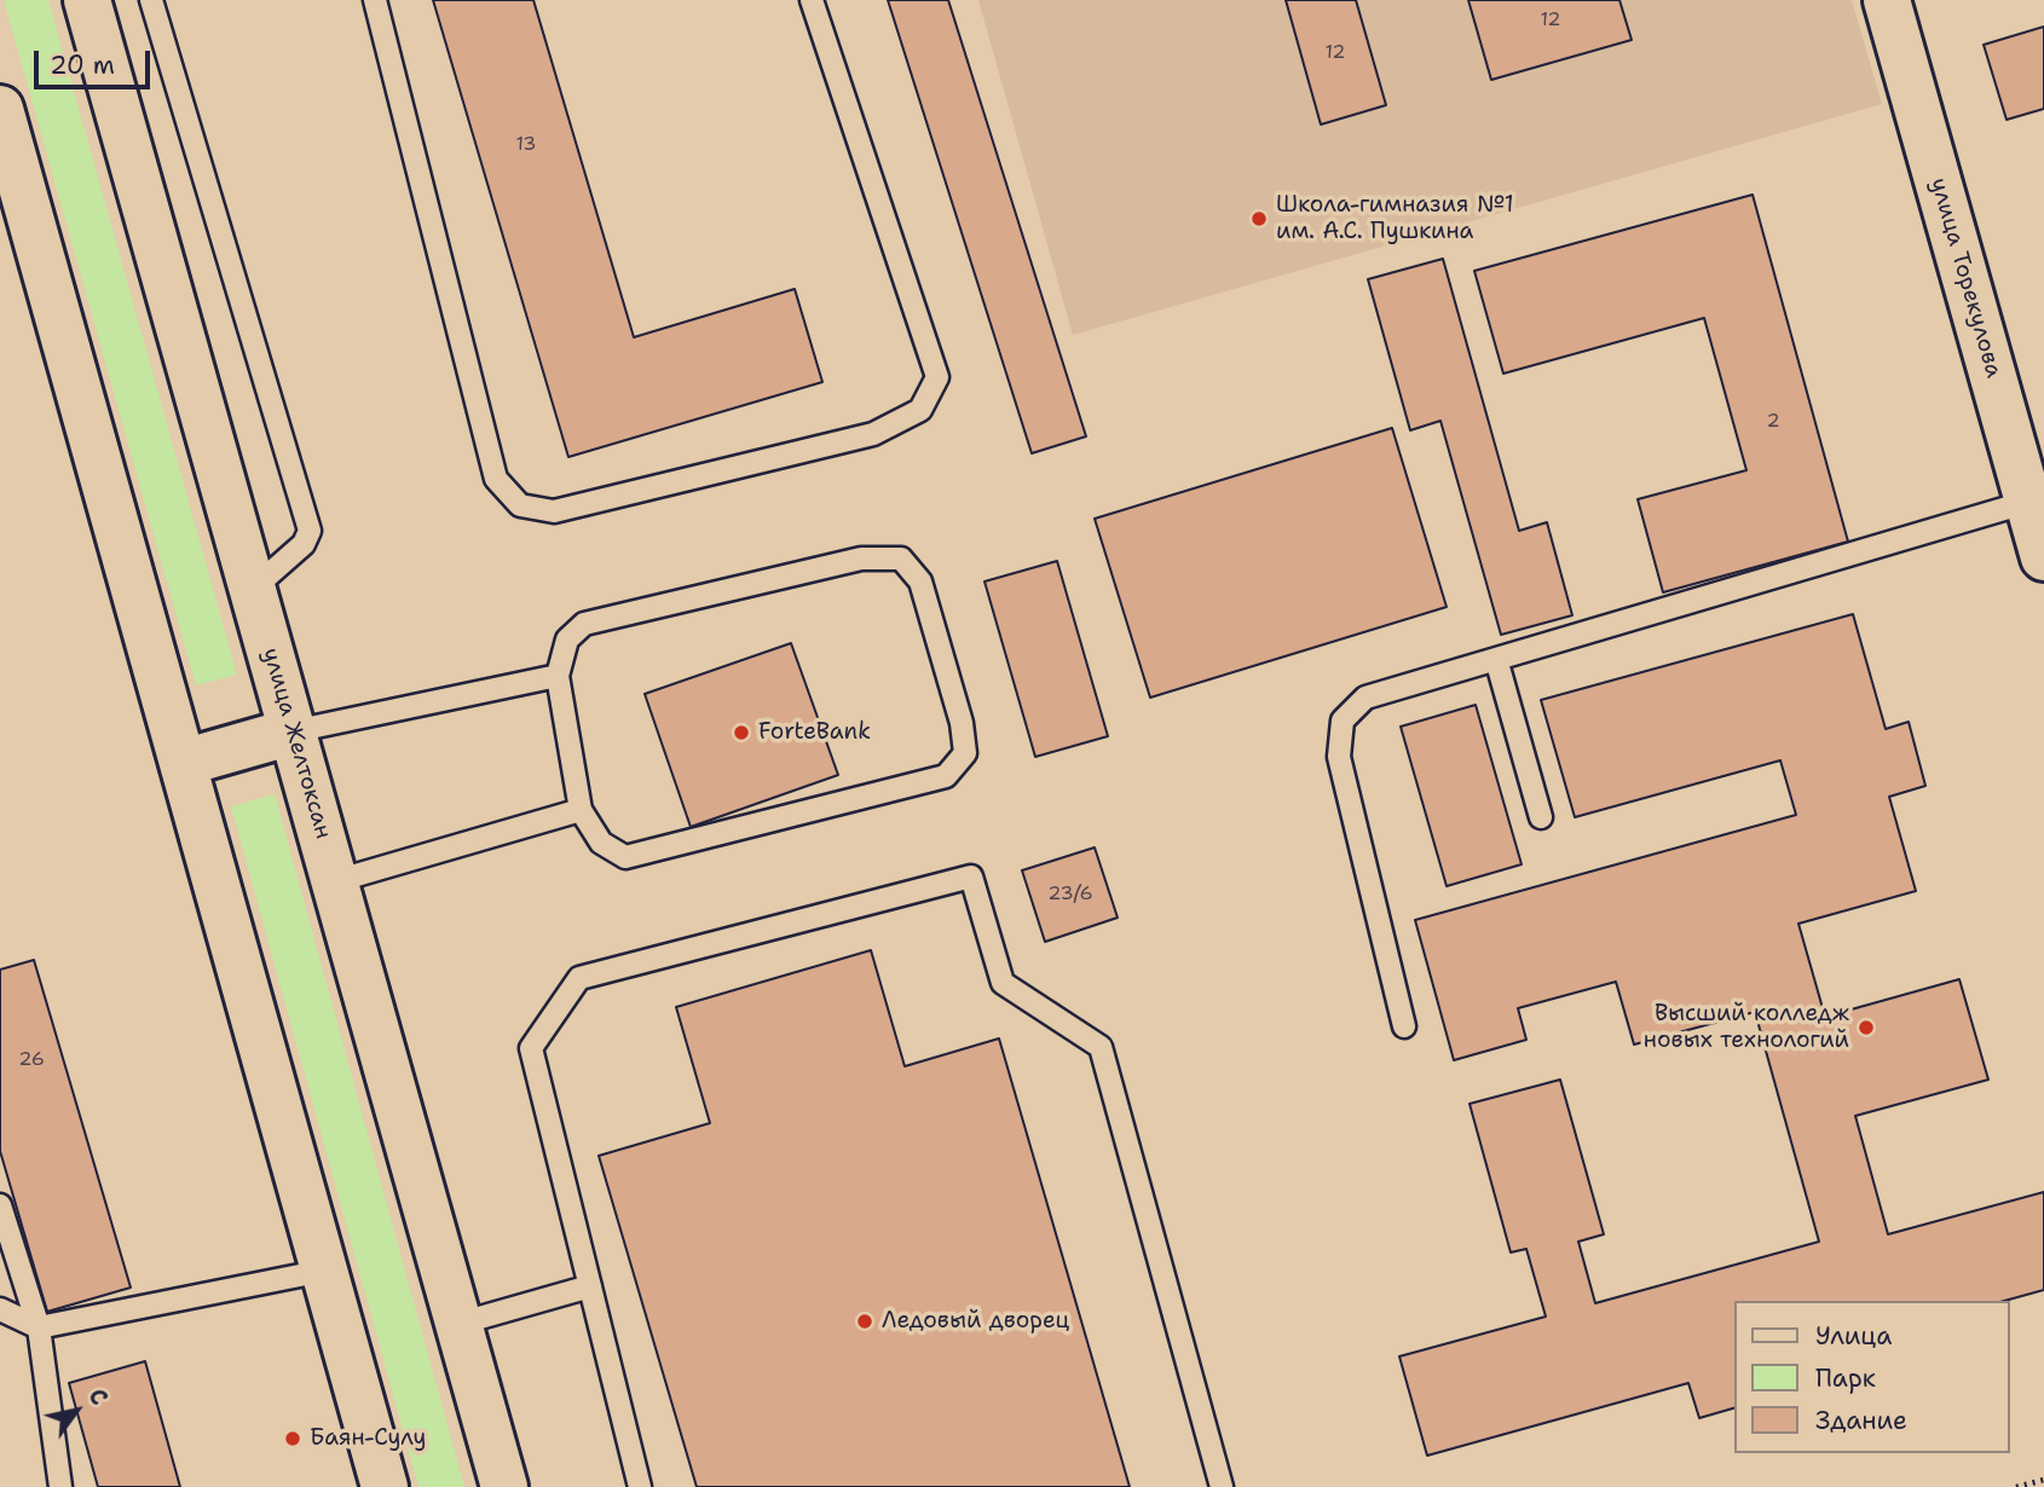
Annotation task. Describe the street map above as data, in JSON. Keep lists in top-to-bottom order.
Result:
{
  "streets": {
    "main road": ["улица Торекулова", "улица Желтоксан"]
  },
  "places": [
    "Школа-гимназия №1 им. А.С. Пушкина",
    "ForteBank",
    "Высший колледж новых технологий",
    "Ледовый дворец",
    "Баян-Сулу"
  ],
  "house_numbers": [
    "12",
    "12",
    "13",
    "2",
    "23/6",
    "26"
  ],
  "legend": ["Улица", "Парк", "Здание"],
  "scale_bar": "20 m",
  "north": "top right"
}
